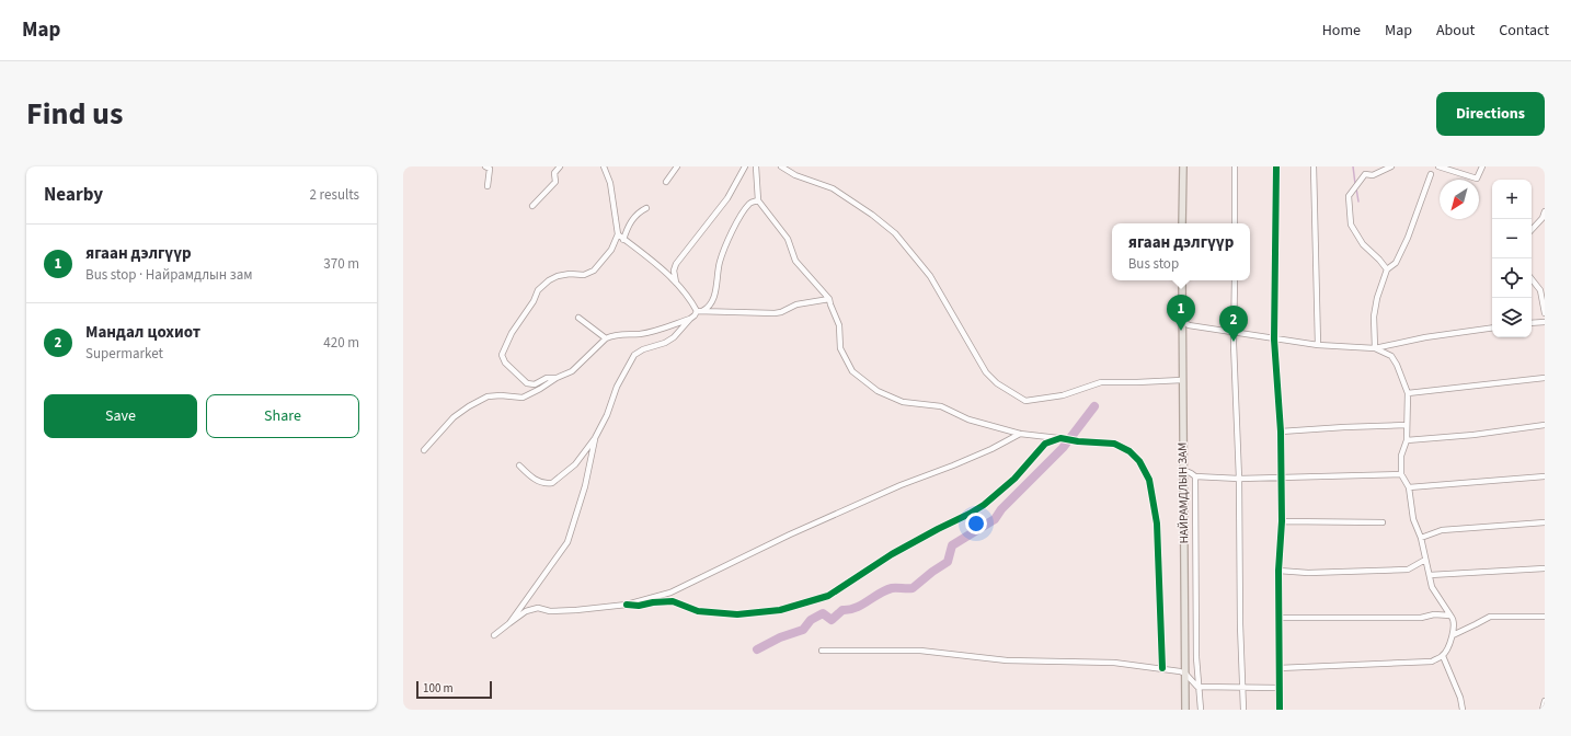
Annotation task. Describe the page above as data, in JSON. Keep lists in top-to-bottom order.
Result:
{
  "streets": {
    "main road": ["НАЙРАМДЛЫН ЗАМ"]
  },
  "scale_bar": "100 m",
  "north": "bottom left",
  "page": {
    "header": "Map",
    "nav": [
      "Home",
      "Map",
      "About",
      "Contact"
    ],
    "title": "Find us",
    "buttons": [
      "Directions",
      ["Save", "Share"]
    ],
    "heading": ["Nearby", "2 results"],
    "map_buttons": ["+", "−"],
    "list": [
      {
        "mark": "1",
        "name": "ягаан дэлгүүр",
        "note": "Bus stop · Найрамдлын зам",
        "value": "370 m"
      },
      {
        "mark": "2",
        "name": "Мандал цохиот",
        "note": "Supermarket",
        "value": "420 m"
      }
    ],
    "popup": ["ягаан дэлгүүр", "Bus stop"],
    "pins": ["1", "2"],
    "scale": "100 m"
  }
}
